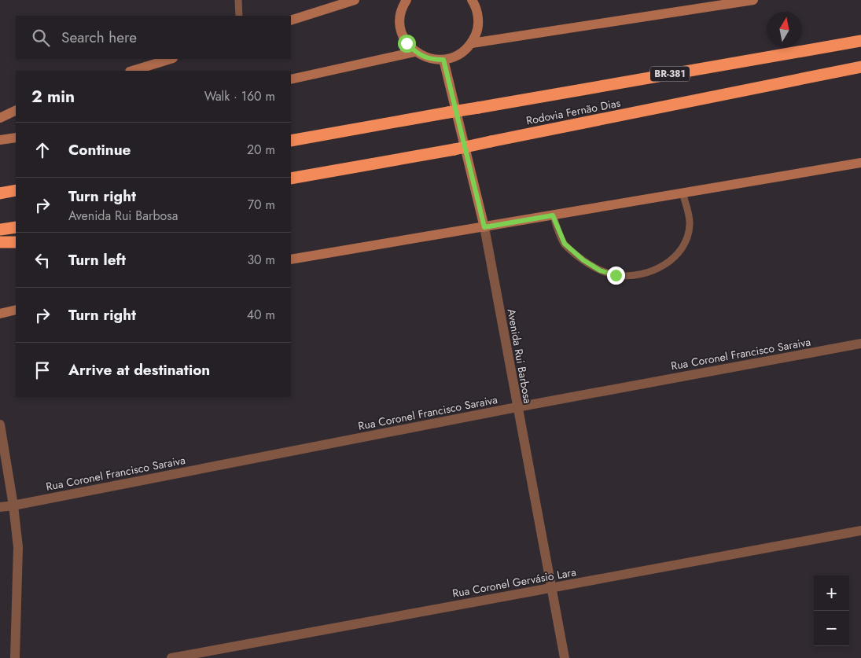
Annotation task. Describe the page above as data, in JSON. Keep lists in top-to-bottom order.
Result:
{
  "streets": {
    "highway": ["BR-381", "Rodovia Fernão Dias"],
    "main road": ["Avenida Rui Barbosa"],
    "street": ["Rua Coronel Francisco Saraiva", "Rua Coronel Gervásio Lara"]
  },
  "crossings": [
    ["Rua Coronel Francisco Saraiva", "Avenida Rui Barbosa"],
    ["Avenida Rui Barbosa", "Rua Coronel Gervásio Lara"]
  ],
  "north": "top",
  "page": {
    "search": "Search here",
    "heading": ["2 min", "Walk · 160 m"],
    "list": [
      ["Continue", "20 m"],
      ["Turn right", "Avenida Rui Barbosa", "70 m"],
      ["Turn left", "30 m"],
      ["Turn right", "40 m"],
      "Arrive at destination"
    ],
    "map_buttons": ["+", "−"]
  }
}
